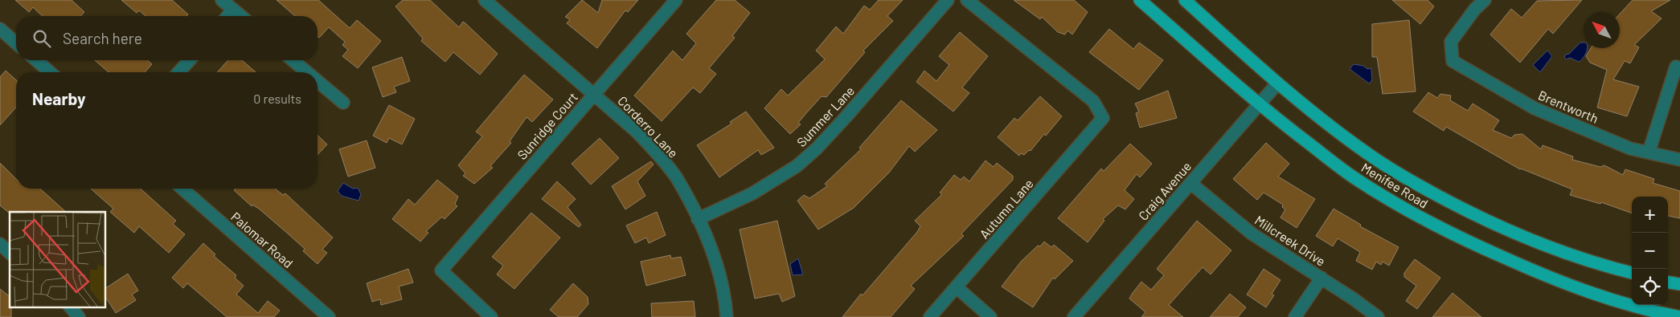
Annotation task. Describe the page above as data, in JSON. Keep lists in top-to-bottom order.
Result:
{
  "streets": {
    "main road": ["Menifee Road"],
    "street": [
      "Brentworth",
      "Summer Lane",
      "Sunridge Court",
      "Corderro Lane",
      "Craig Avenue",
      "Autumn Lane",
      "Palomar Road",
      "Millcreek Drive"
    ]
  },
  "crossings": [
    ["Summer Lane", "Corderro Lane"],
    ["Sunridge Court", "Corderro Lane"],
    ["Menifee Road", "Craig Avenue"],
    ["Craig Avenue", "Millcreek Drive"]
  ],
  "north": "top left",
  "page": {
    "search": "Search here",
    "heading": ["Nearby", "0 results"],
    "map_buttons": ["+", "−"]
  }
}
